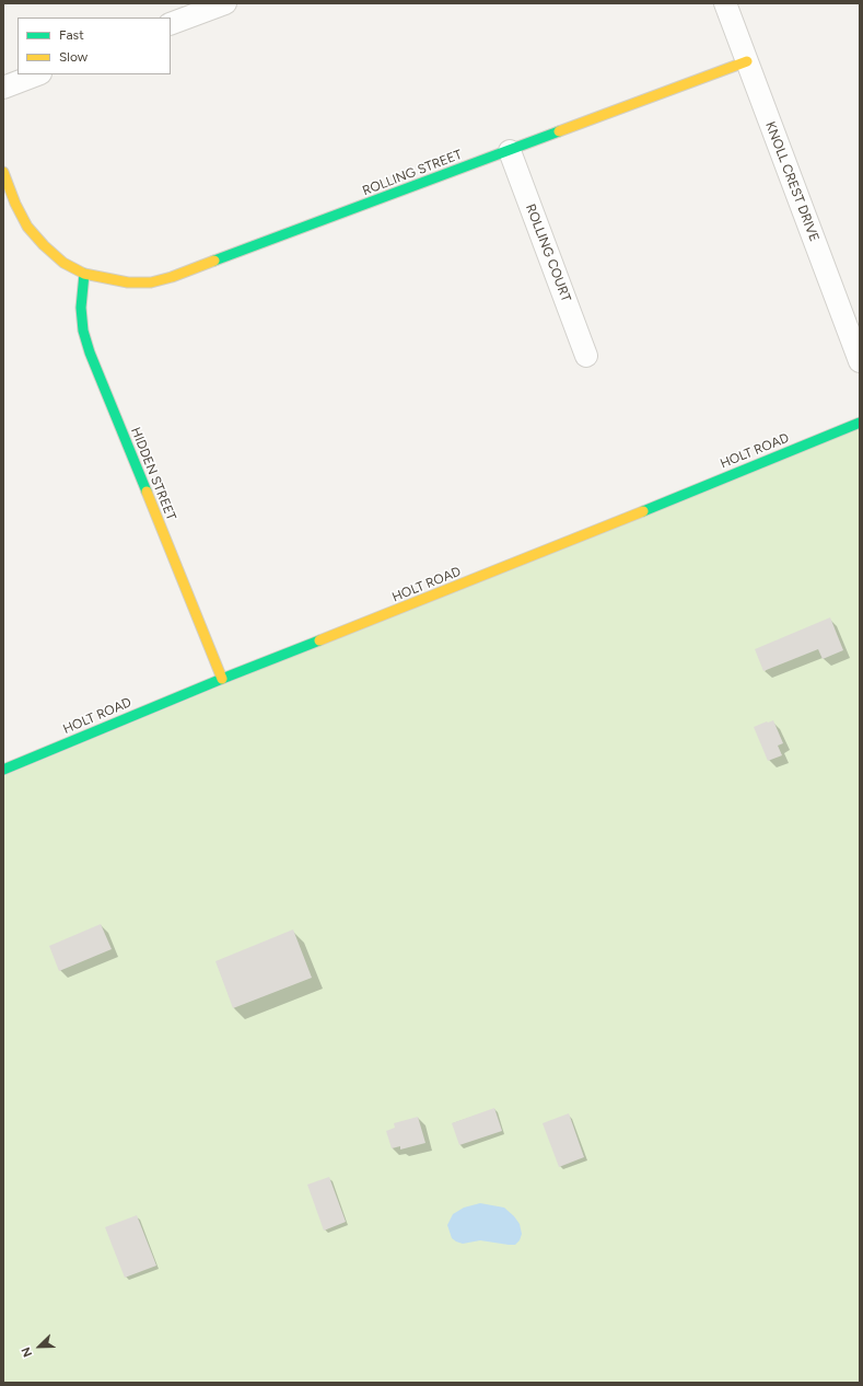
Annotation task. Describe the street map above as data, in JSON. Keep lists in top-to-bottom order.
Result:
{
  "streets": {
    "street": [
      "ROLLING STREET",
      "KNOLL CREST DRIVE",
      "ROLLING COURT",
      "HOLT ROAD",
      "HIDDEN STREET"
    ]
  },
  "crossings": [
    ["ROLLING STREET", "KNOLL CREST DRIVE"],
    ["ROLLING STREET", "ROLLING COURT"],
    ["ROLLING STREET", "HIDDEN STREET"],
    ["HOLT ROAD", "HIDDEN STREET"]
  ],
  "legend": ["Fast", "Slow"],
  "north": "bottom left"
}
